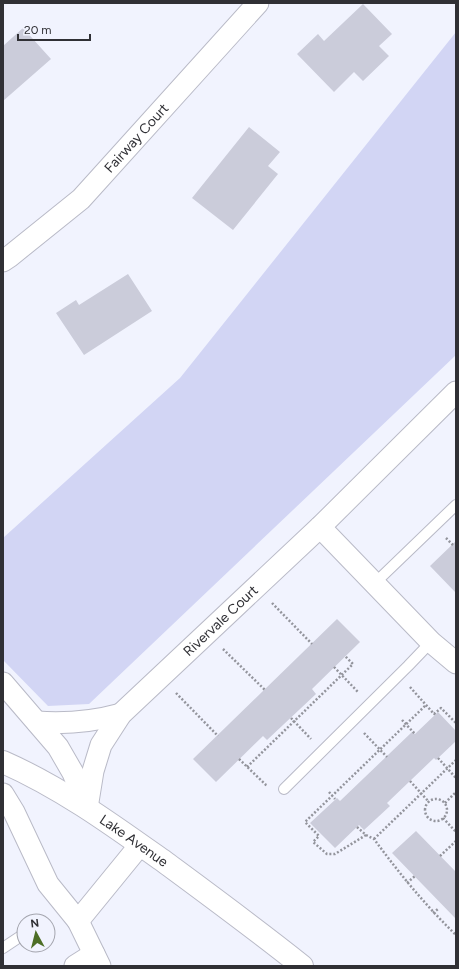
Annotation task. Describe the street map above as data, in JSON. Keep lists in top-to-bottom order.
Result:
{
  "streets": {
    "main road": ["Lake Avenue"],
    "street": ["Fairway Court", "Rivervale Court"]
  },
  "crossings": [
    ["Rivervale Court", "Lake Avenue"]
  ],
  "scale_bar": "20 m",
  "north": "top"
}
